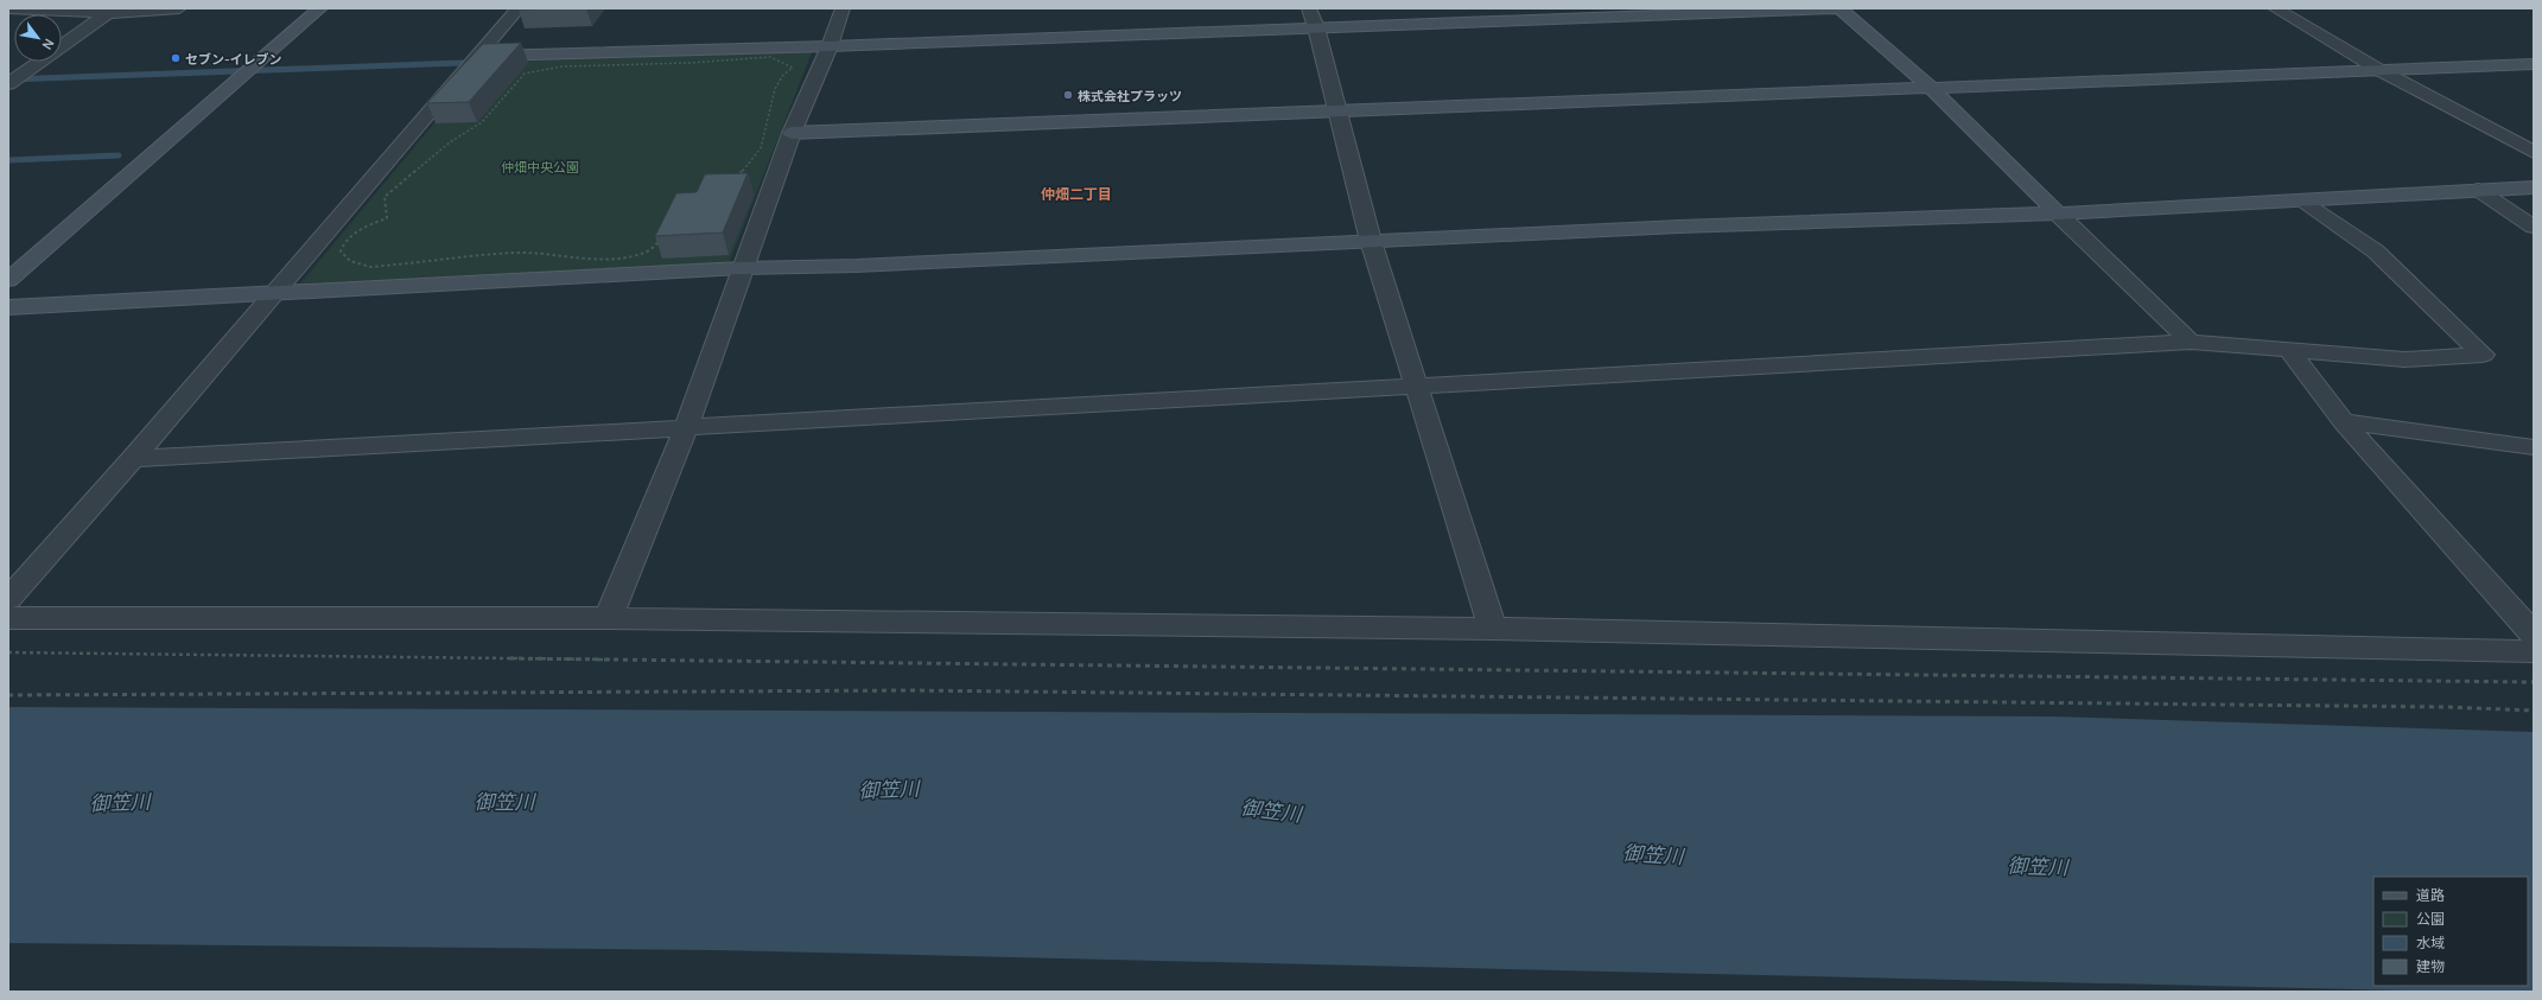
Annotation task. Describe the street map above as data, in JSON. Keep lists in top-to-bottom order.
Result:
{
  "districts": ["仲畑二丁目"],
  "water": ["御笠川"],
  "parks": ["仲畑中央公園"],
  "places": ["セブン-イレブン", "株式会社プラッツ"],
  "legend": [
    "道路",
    "公園",
    "水域",
    "建物"
  ],
  "north": "bottom right"
}
